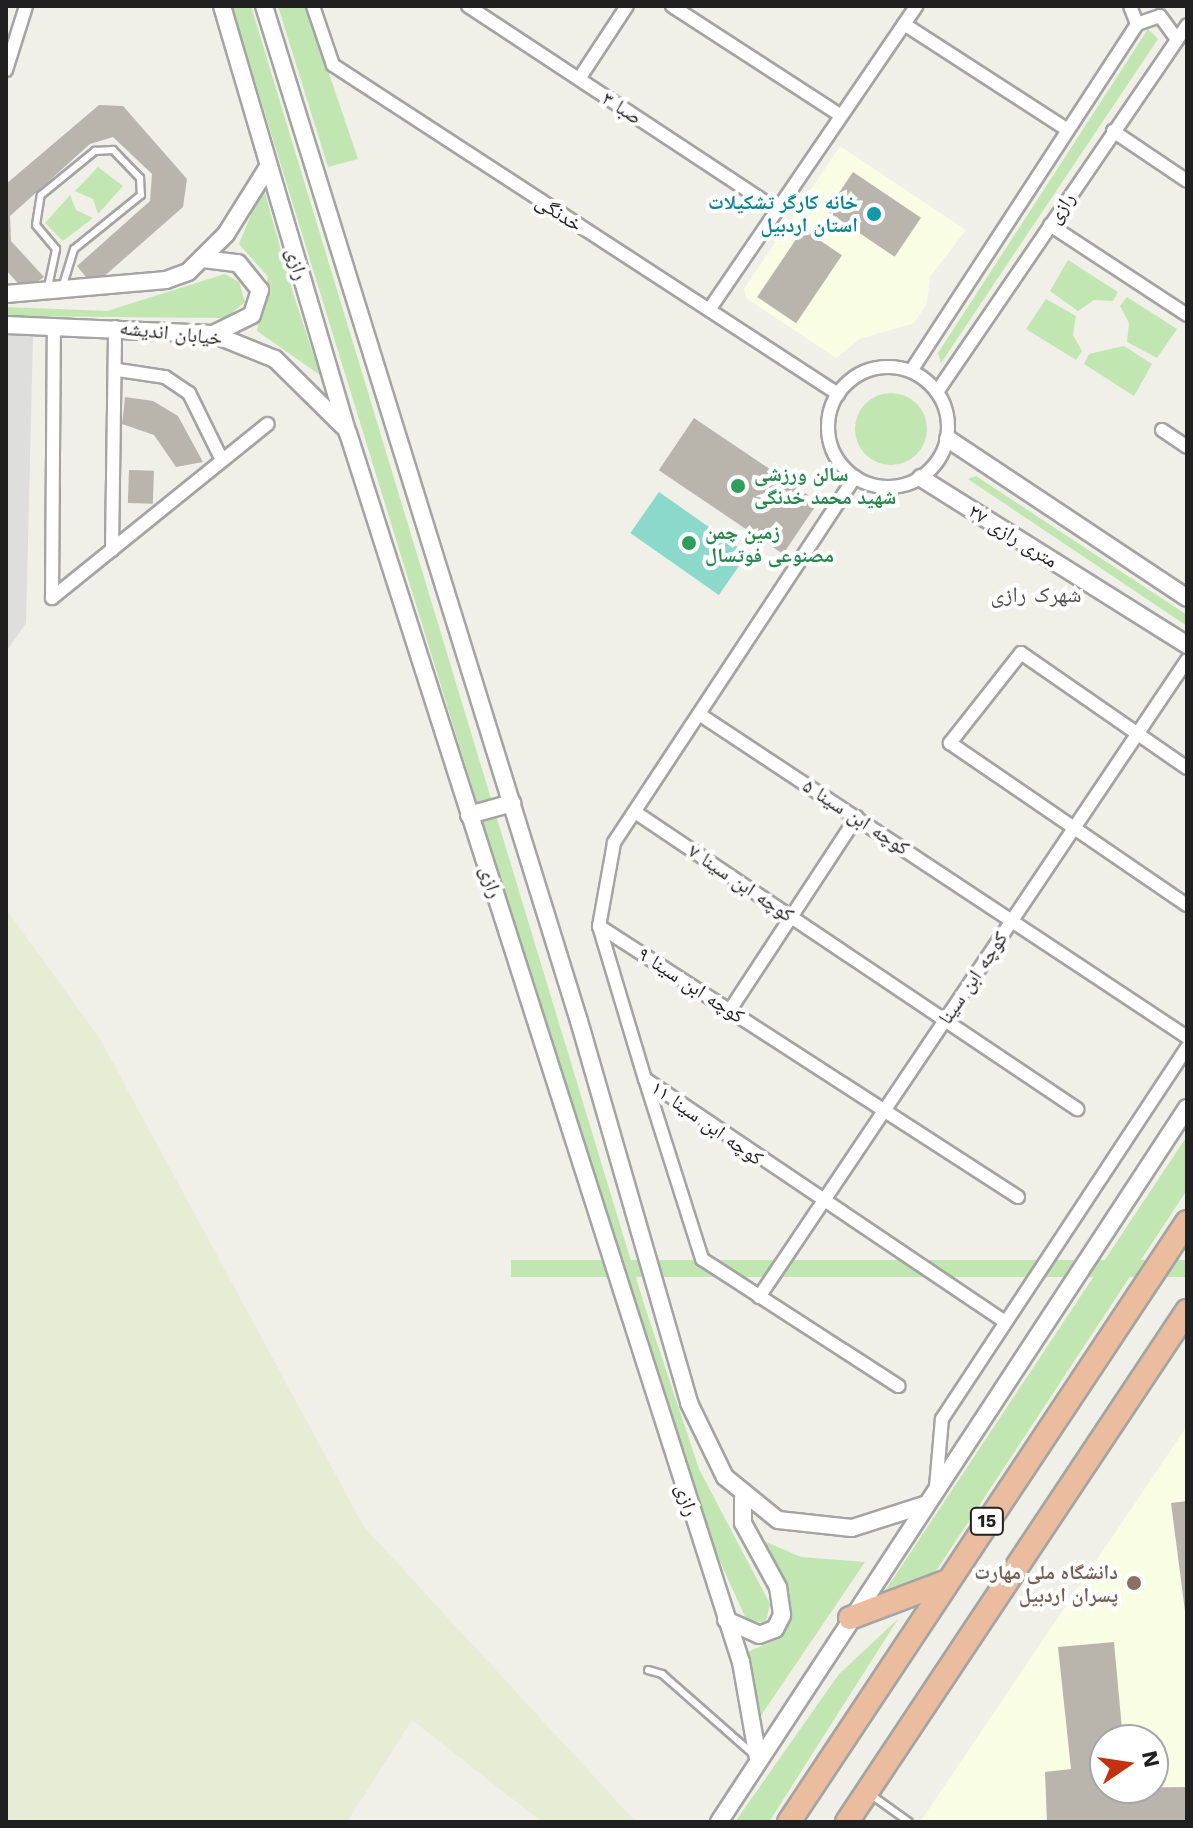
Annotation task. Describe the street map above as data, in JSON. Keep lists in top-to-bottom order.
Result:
{
  "streets": {
    "highway": ["15"],
    "street": [
      "صبا ۳",
      "رازی",
      "خدنگی",
      "خیابان اندیشه",
      "۲۷ متری رازی",
      "کوچه ابن سینا ۵",
      "کوچه ابن سینا ۷",
      "کوچه ابن سینا",
      "کوچه ابن سینا ۹",
      "کوچه ابن سینا ۱۱"
    ]
  },
  "crossings": [
    ["رازی", "خدنگی"],
    ["رازی", "خیابان اندیشه"],
    ["رازی", "۲۷ متری رازی"],
    ["خدنگی", "۲۷ متری رازی"],
    ["کوچه ابن سینا ۵", "کوچه ابن سینا"],
    ["کوچه ابن سینا ۷", "کوچه ابن سینا"],
    ["کوچه ابن سینا", "کوچه ابن سینا ۹"],
    ["کوچه ابن سینا", "کوچه ابن سینا ۱۱"],
    ["کوچه ابن سینا ۹", "کوچه ابن سینا ۱۱"]
  ],
  "districts": ["شهرک رازی"],
  "places": [
    "خانه کارگر تشکیلات استان اردبیل",
    "سالن ورزشی شهید محمد خدنگی",
    "زمین چمن مصنوعی فوتسال",
    "دانشگاه ملی مهارت پسران اردبیل"
  ],
  "north": "right"
}
